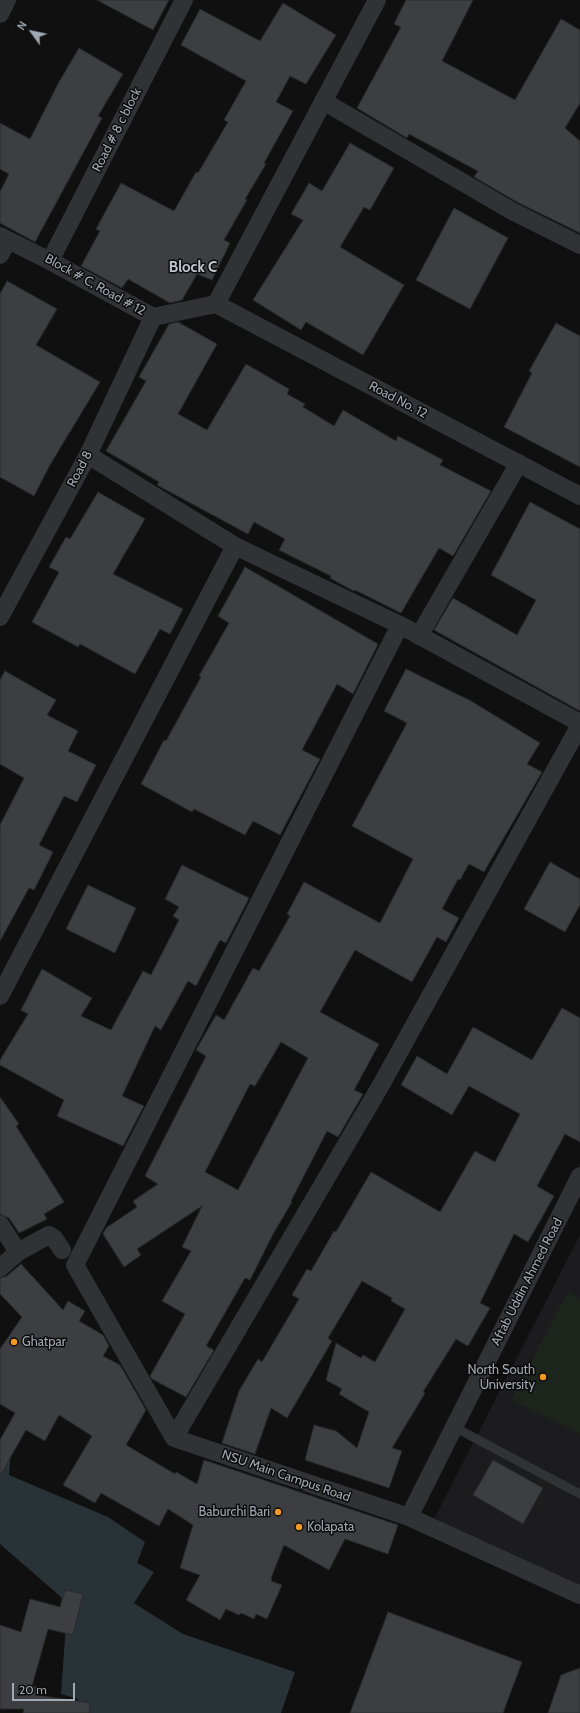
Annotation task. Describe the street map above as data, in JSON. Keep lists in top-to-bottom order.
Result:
{
  "streets": {
    "street": [
      "Road # 8 c block",
      "Block # C, Road # 12",
      "Road No. 12",
      "Road 8",
      "Aftab Uddin Ahmed Road",
      "NSU Main Campus Road"
    ]
  },
  "crossings": [
    ["Road # 8 c block", "Block # C, Road # 12"],
    ["Block # C, Road # 12", "Road No. 12"],
    ["Block # C, Road # 12", "Road 8"],
    ["Aftab Uddin Ahmed Road", "NSU Main Campus Road"]
  ],
  "districts": ["Block C"],
  "places": [
    "Ghatpar",
    "North South University",
    "Baburchi Bari",
    "Kolapata"
  ],
  "scale_bar": "20 m",
  "north": "top left"
}
